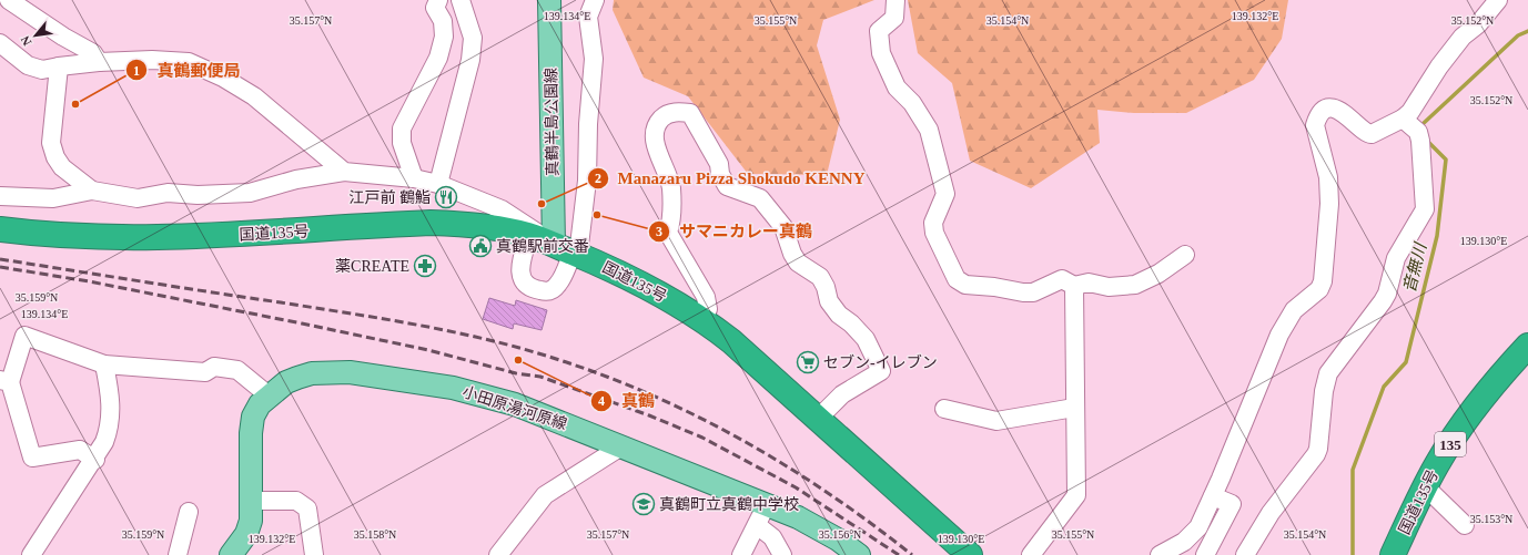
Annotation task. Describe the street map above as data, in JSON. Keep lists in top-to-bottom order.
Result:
{
  "streets": {
    "highway": ["国道135号", "135"],
    "main road": ["真鶴半島公園線", "小田原湯河原線"]
  },
  "crossings": [
    ["真鶴半島公園線", "国道135号"]
  ],
  "water": ["音無川"],
  "places": {
    "other": [
      "真鶴郵便局",
      "Manazaru Pizza Shokudo KENNY",
      "サマニカレー真鶴",
      "真鶴"
    ],
    "restaurant": ["江戸前 鶴鮨"],
    "public building": ["真鶴駅前交番"],
    "pharmacy": ["薬CREATE"],
    "supermarket": ["セブン-イレブン"],
    "school or university": ["真鶴町立真鶴中学校"]
  },
  "north": "bottom left",
  "coordinates": [
    "139.132°E",
    "139.134°E",
    "35.157°N",
    "35.155°N",
    "35.152°N",
    "35.154°N",
    "139.130°E",
    "35.159°N",
    "35.153°N",
    "35.158°N",
    "35.156°N"
  ]
}
